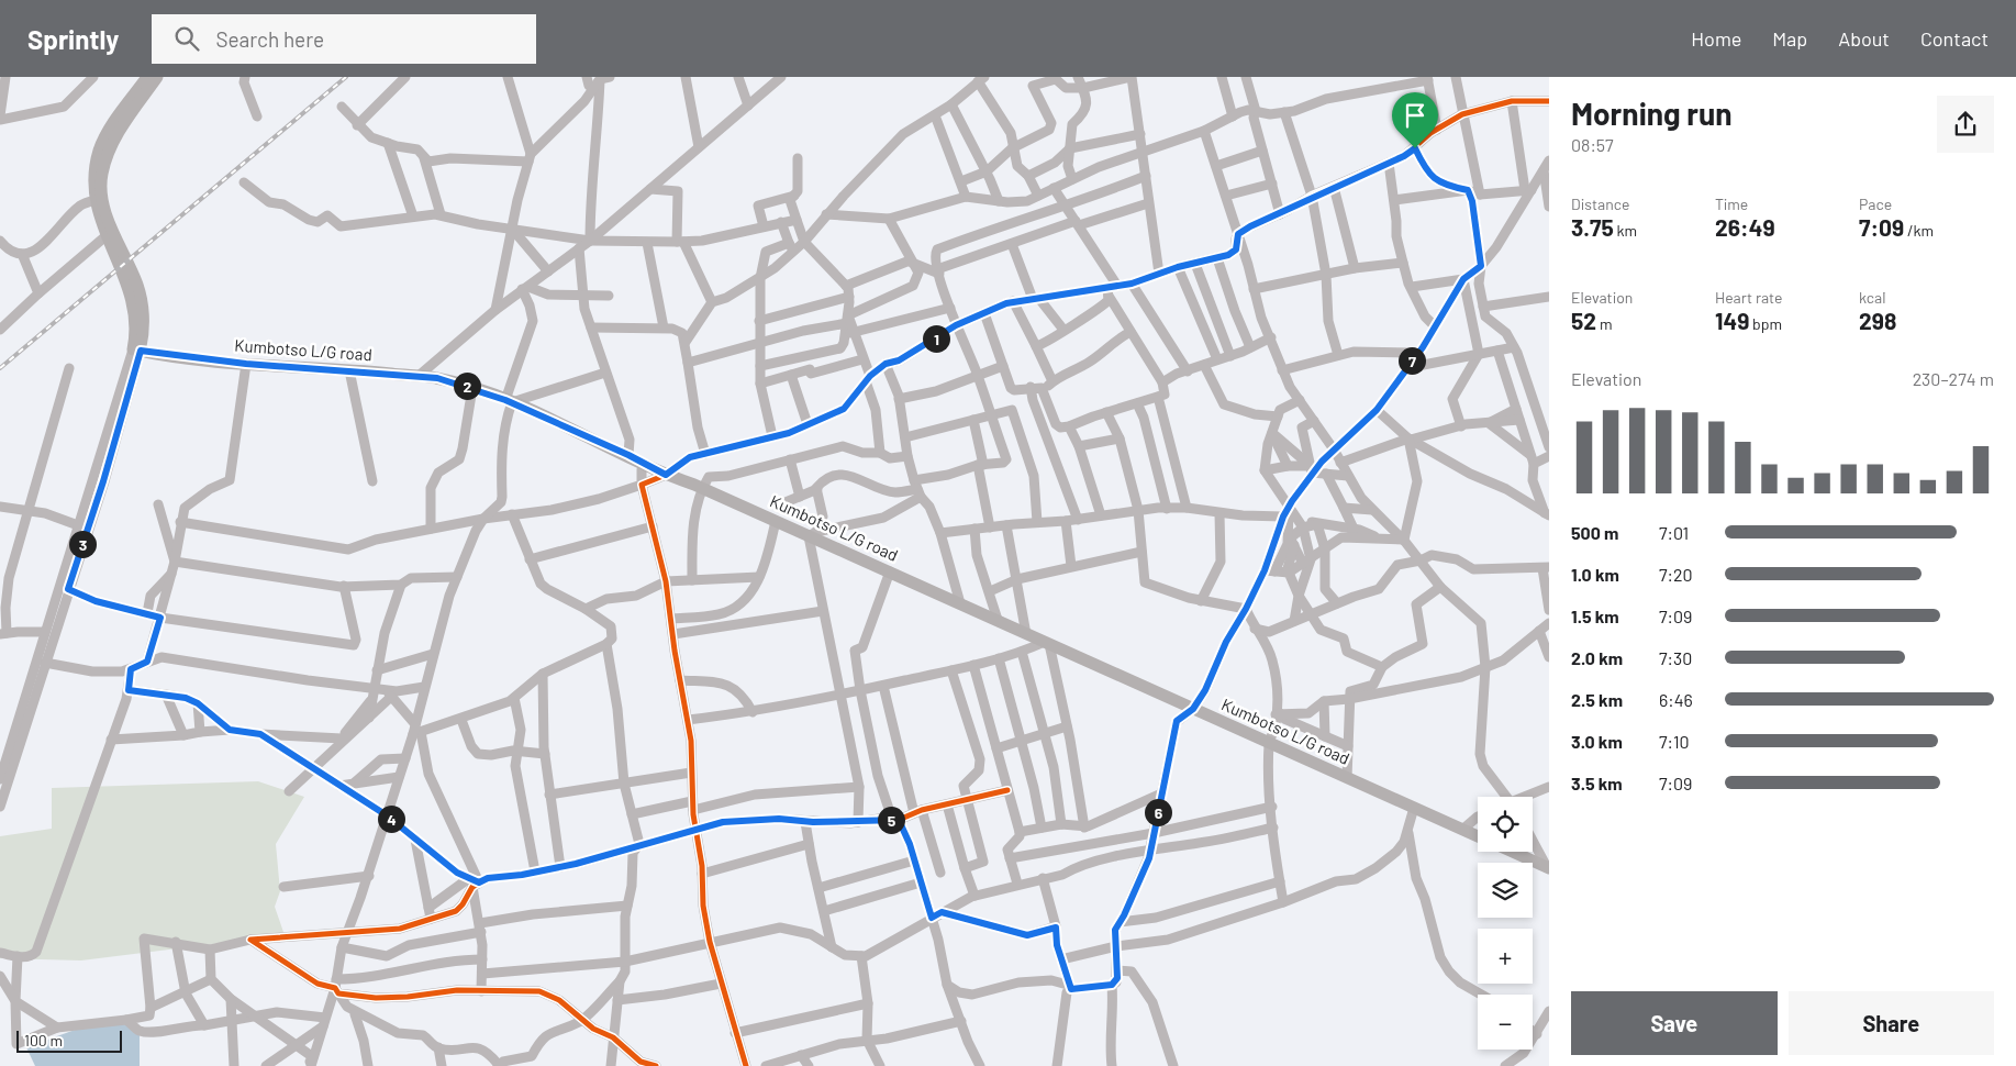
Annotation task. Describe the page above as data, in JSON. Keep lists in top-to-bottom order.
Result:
{
  "streets": {
    "main road": ["Kumbotso L/G road"]
  },
  "scale_bar": "100 m",
  "page": {
    "header": "Sprintly",
    "search": "Search here",
    "nav": [
      "Home",
      "Map",
      "About",
      "Contact"
    ],
    "heading": ["Morning run", "08:57"],
    "stats": [
      ["Distance", "3.75 km"],
      ["Time", "26:49"],
      ["Pace", "7:09 /km"],
      ["Elevation", "52 m"],
      ["Heart rate", "149 bpm"],
      ["kcal", "298"]
    ],
    "pins": [
      "1",
      "7",
      "2",
      "3",
      "6",
      "4",
      "5"
    ],
    "chart": ["Elevation", "230–274 m"],
    "list": [
      {
        "name": "500 m",
        "note": "7:01"
      },
      {
        "name": "1.0 km",
        "note": "7:20"
      },
      {
        "name": "1.5 km",
        "note": "7:09"
      },
      {
        "name": "2.0 km",
        "note": "7:30"
      },
      {
        "name": "2.5 km",
        "note": "6:46"
      },
      {
        "name": "3.0 km",
        "note": "7:10"
      },
      {
        "name": "3.5 km",
        "note": "7:09"
      }
    ],
    "map_buttons": ["+", "−"],
    "buttons": ["Save", "Share"],
    "scale": "100 m"
  }
}
